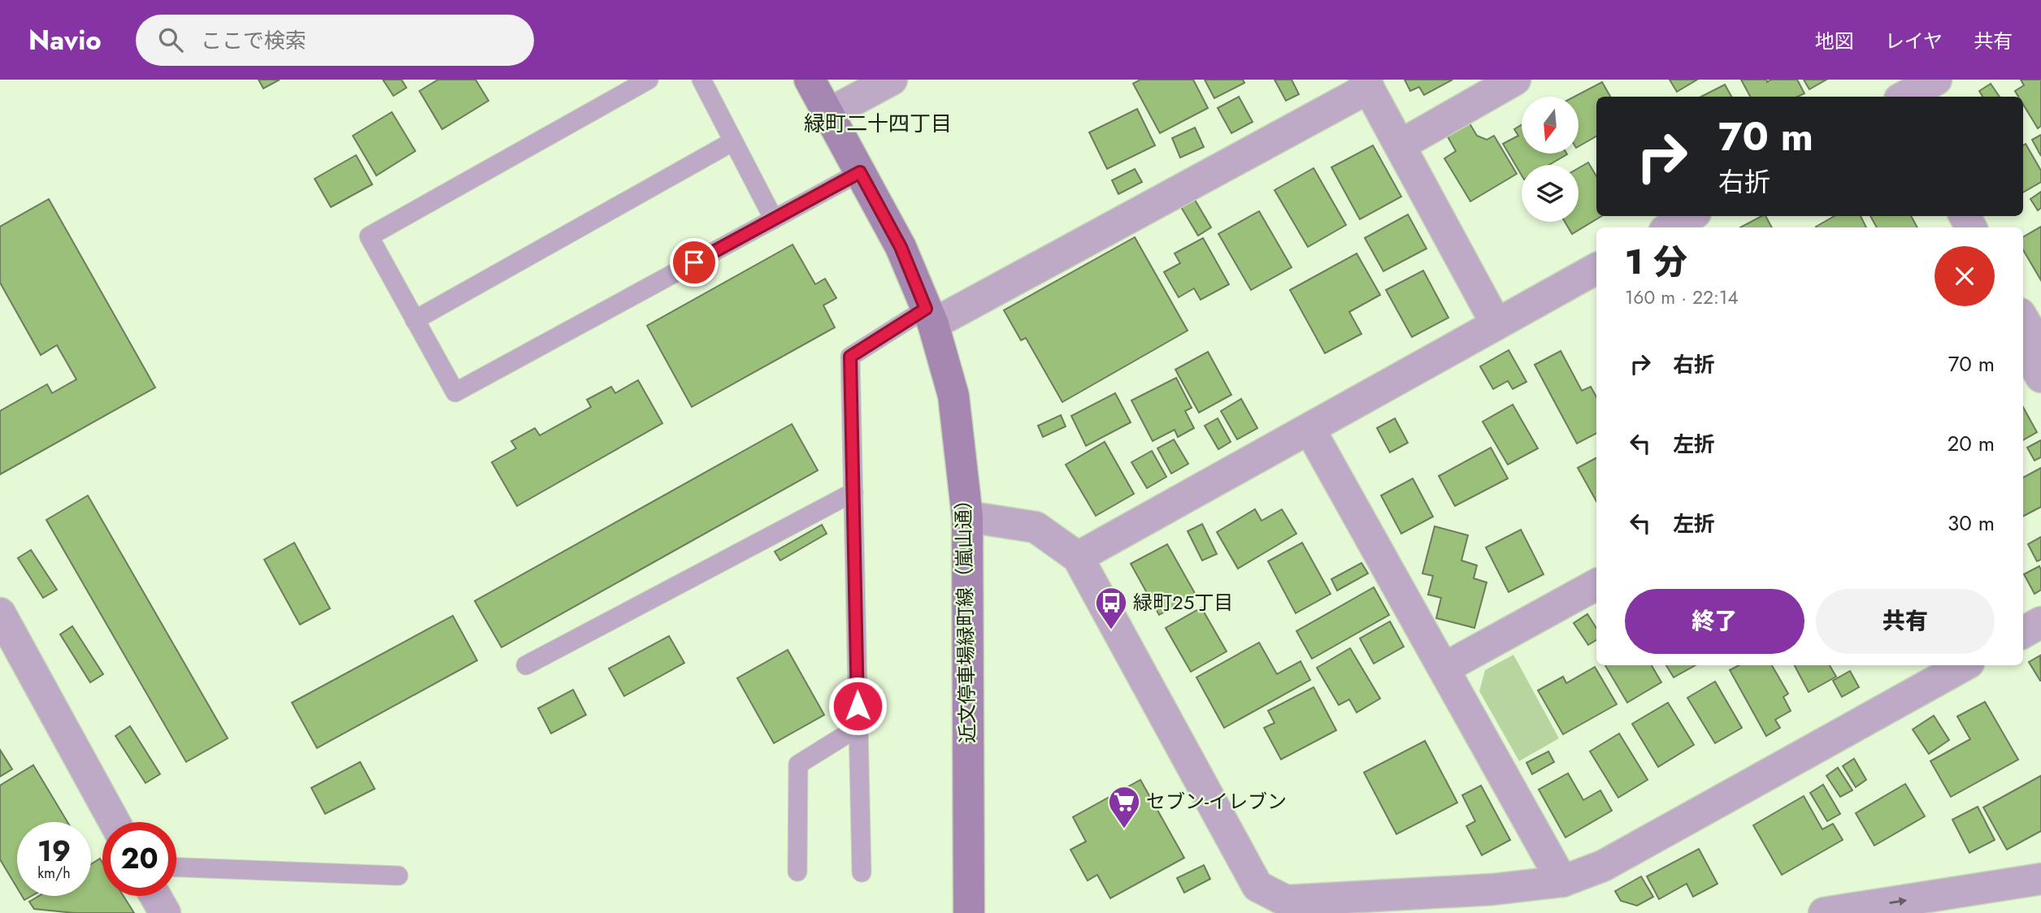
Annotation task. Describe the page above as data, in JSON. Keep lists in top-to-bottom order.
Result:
{
  "streets": {
    "main road": ["近文停車場緑町線（嵐山通）"]
  },
  "districts": ["緑町二十四丁目"],
  "places": {
    "bus stop": ["緑町25丁目"],
    "supermarket": ["セブン-イレブン"]
  },
  "north": "bottom",
  "page": {
    "header": "Navio",
    "search": "ここで検索",
    "nav": ["地図", "レイヤ", "共有"],
    "turn": ["70 m", "右折"],
    "heading": ["1 分", "160 m · 22:14"],
    "list": [
      {
        "name": "右折",
        "value": "70 m"
      },
      {
        "name": "左折",
        "value": "20 m"
      },
      {
        "name": "左折",
        "value": "30 m"
      }
    ],
    "buttons": ["終了", "共有"],
    "speed": "19 km/h",
    "limit": "20"
  }
}
